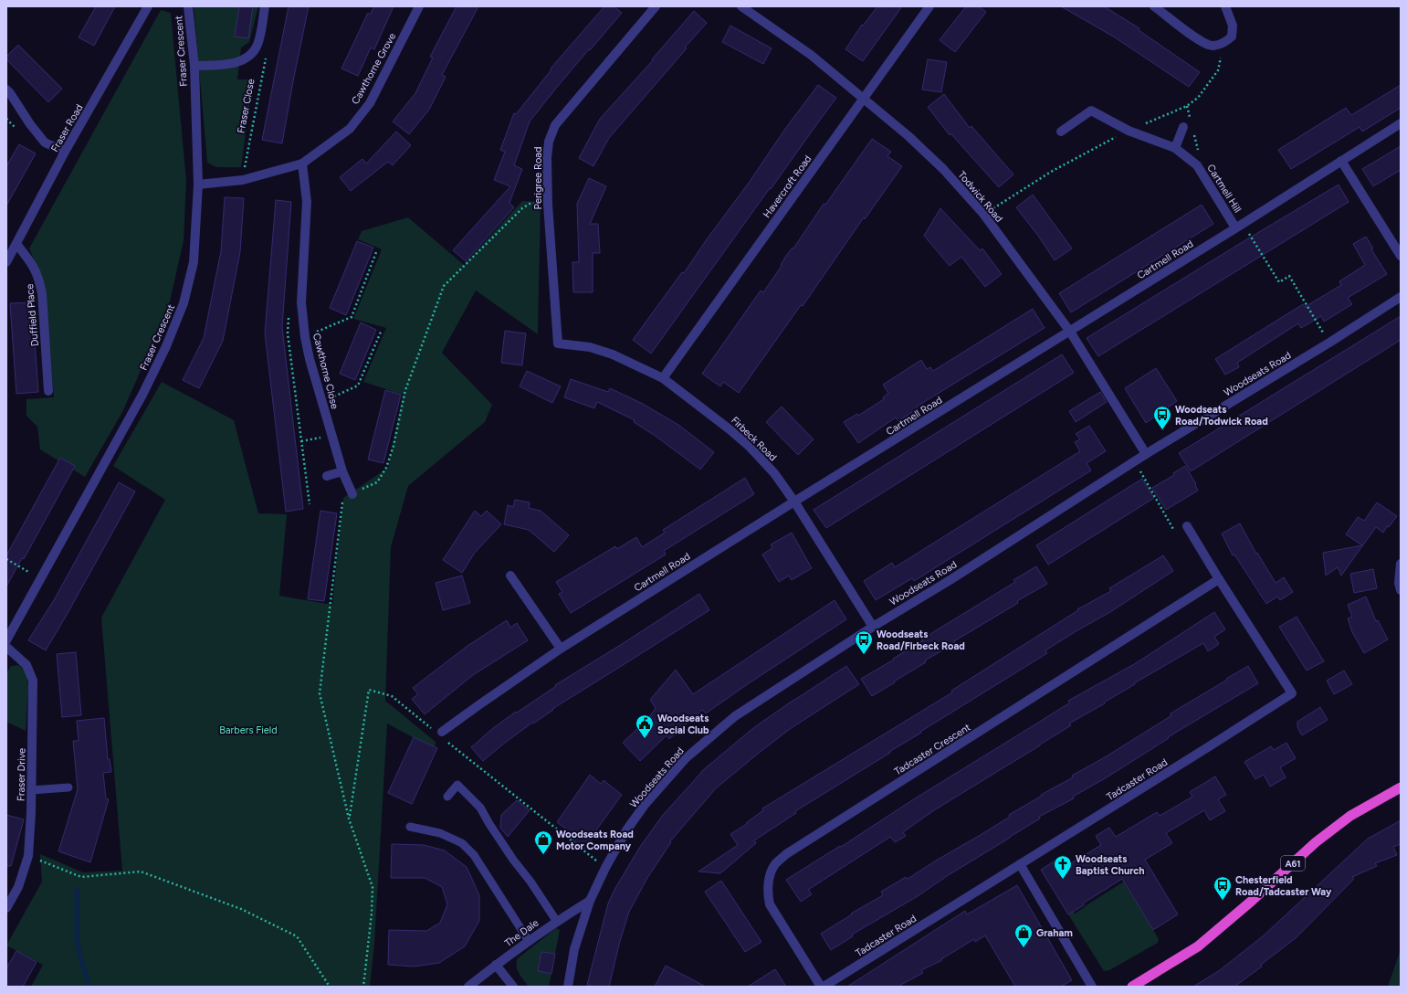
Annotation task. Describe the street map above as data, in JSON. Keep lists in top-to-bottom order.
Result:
{
  "streets": {
    "highway": ["A61"],
    "street": [
      "Fraser Crescent",
      "Cawthorne Grove",
      "Fraser Road",
      "Perigree Road",
      "Havercroft Road",
      "Cartmell Hill",
      "Todwick Road",
      "Cartmell Road",
      "Duffield Place",
      "Cawthorne Close",
      "Woodseats Road",
      "Firbeck Road",
      "Tadcaster Crescent",
      "Fraser Drive",
      "Tadcaster Road",
      "The Dale"
    ],
    "path": ["Fraser Close"]
  },
  "crossings": [
    ["Fraser Crescent", "Cawthorne Grove"],
    ["Cawthorne Grove", "Fraser Close"],
    ["Cawthorne Grove", "Cawthorne Close"],
    ["Fraser Road", "Duffield Place"],
    ["Perigree Road", "Firbeck Road"],
    ["Havercroft Road", "Todwick Road"],
    ["Havercroft Road", "Firbeck Road"],
    ["Cartmell Hill", "Cartmell Road"],
    ["Todwick Road", "Cartmell Road"],
    ["Todwick Road", "Woodseats Road"],
    ["Cartmell Road", "Firbeck Road"],
    ["Woodseats Road", "Firbeck Road"],
    ["Woodseats Road", "The Dale"],
    ["Tadcaster Crescent", "Tadcaster Road"]
  ],
  "parks": ["Barbers Field"],
  "places": {
    "bus stop": ["Woodseats Road/Todwick Road", "Woodseats Road/Firbeck Road", "Chesterfield Road/Tadcaster Way"],
    "public building": ["Woodseats Social Club"],
    "shop": ["Woodseats Road Motor Company", "Graham"],
    "church": ["Woodseats Baptist Church"]
  }
}
